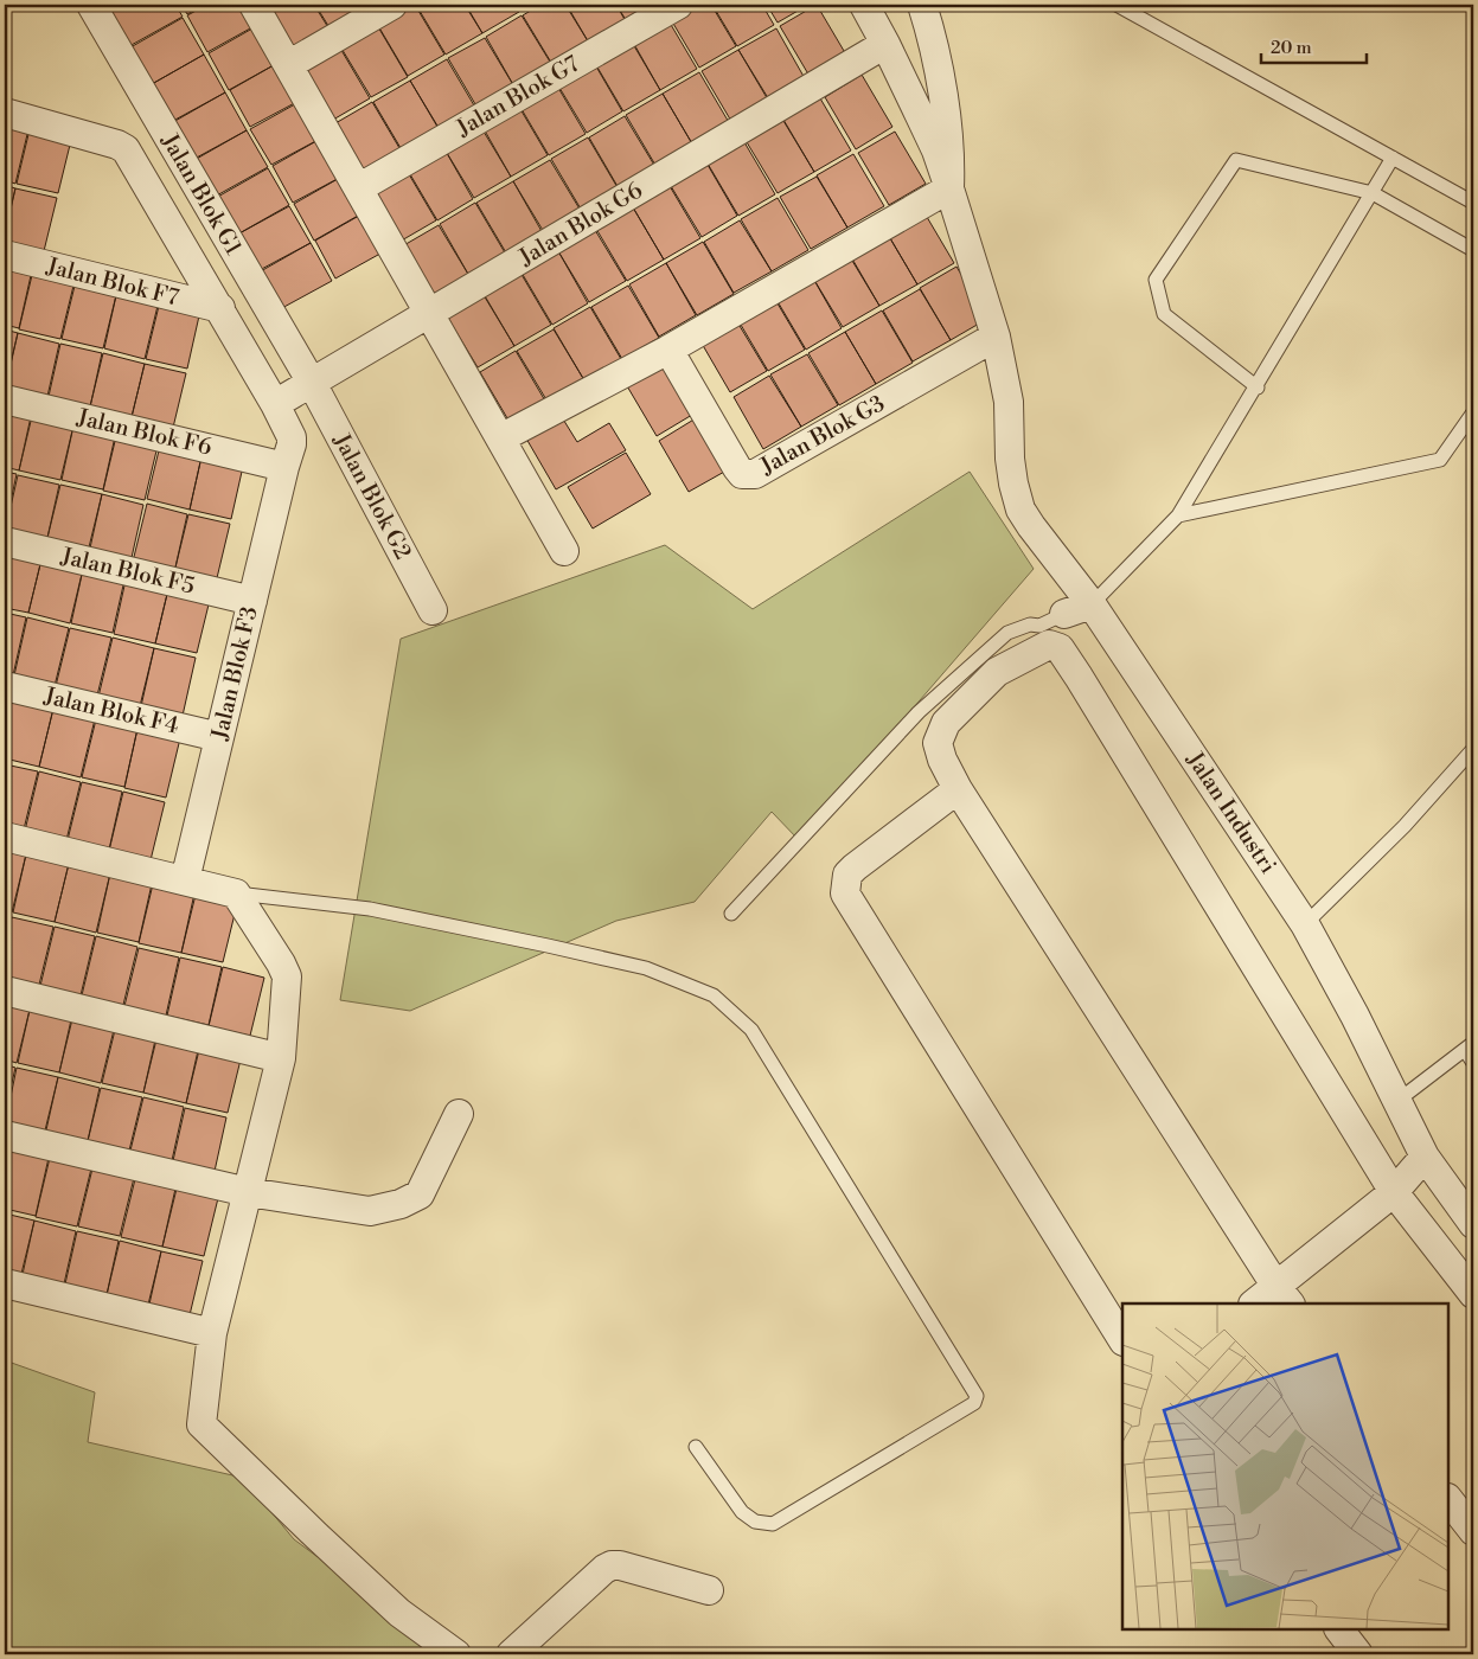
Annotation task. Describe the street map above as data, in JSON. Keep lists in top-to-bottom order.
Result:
{
  "streets": {
    "street": [
      "Jalan Blok G7",
      "Jalan Blok G1",
      "Jalan Blok G6",
      "Jalan Blok F7",
      "Jalan Blok F6",
      "Jalan Blok G3",
      "Jalan Blok G2",
      "Jalan Blok F5",
      "Jalan Blok F3",
      "Jalan Blok F4",
      "Jalan Industri"
    ]
  },
  "crossings": [
    ["Jalan Blok G1", "Jalan Blok G6"],
    ["Jalan Blok G1", "Jalan Blok G2"],
    ["Jalan Blok G6", "Jalan Blok G2"],
    ["Jalan Blok G6", "Jalan Blok F3"],
    ["Jalan Blok G6", "Jalan Industri"],
    ["Jalan Blok F7", "Jalan Blok F3"],
    ["Jalan Blok F6", "Jalan Blok F3"],
    ["Jalan Blok G3", "Jalan Industri"],
    ["Jalan Blok F5", "Jalan Blok F3"],
    ["Jalan Blok F3", "Jalan Blok F4"]
  ],
  "scale_bar": "20 m"
}
